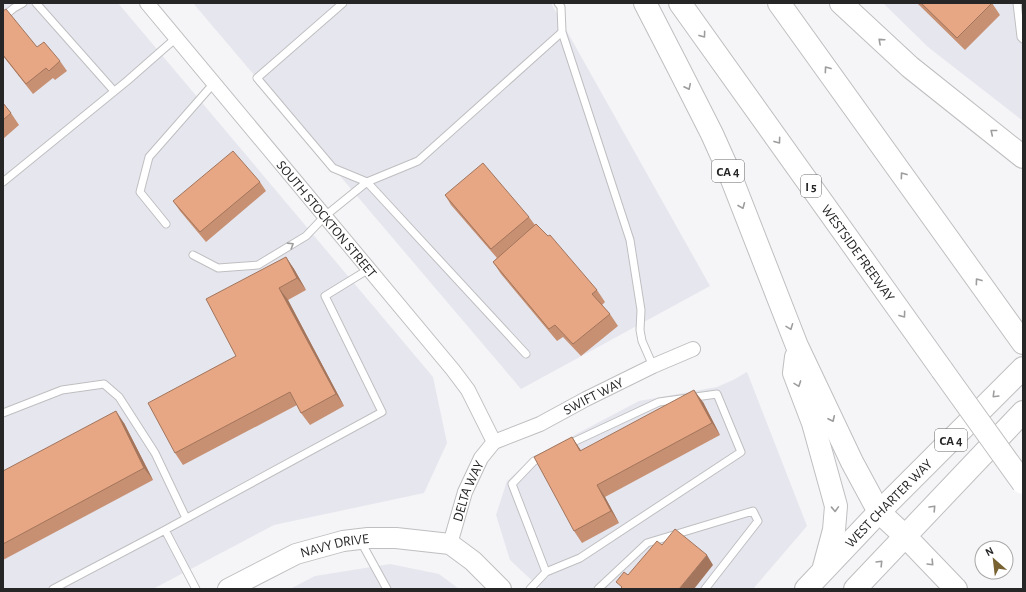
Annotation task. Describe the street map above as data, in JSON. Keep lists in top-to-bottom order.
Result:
{
  "streets": {
    "highway": [
      "CA 4",
      "I 5",
      "WESTSIDE FREEWAY",
      "WEST CHARTER WAY"
    ],
    "street": [
      "SOUTH STOCKTON STREET",
      "SWIFT WAY",
      "DELTA WAY",
      "NAVY DRIVE"
    ]
  },
  "crossings": [
    ["SOUTH STOCKTON STREET", "SWIFT WAY"],
    ["SOUTH STOCKTON STREET", "DELTA WAY"],
    ["SWIFT WAY", "DELTA WAY"],
    ["DELTA WAY", "NAVY DRIVE"]
  ],
  "north": "top left"
}
